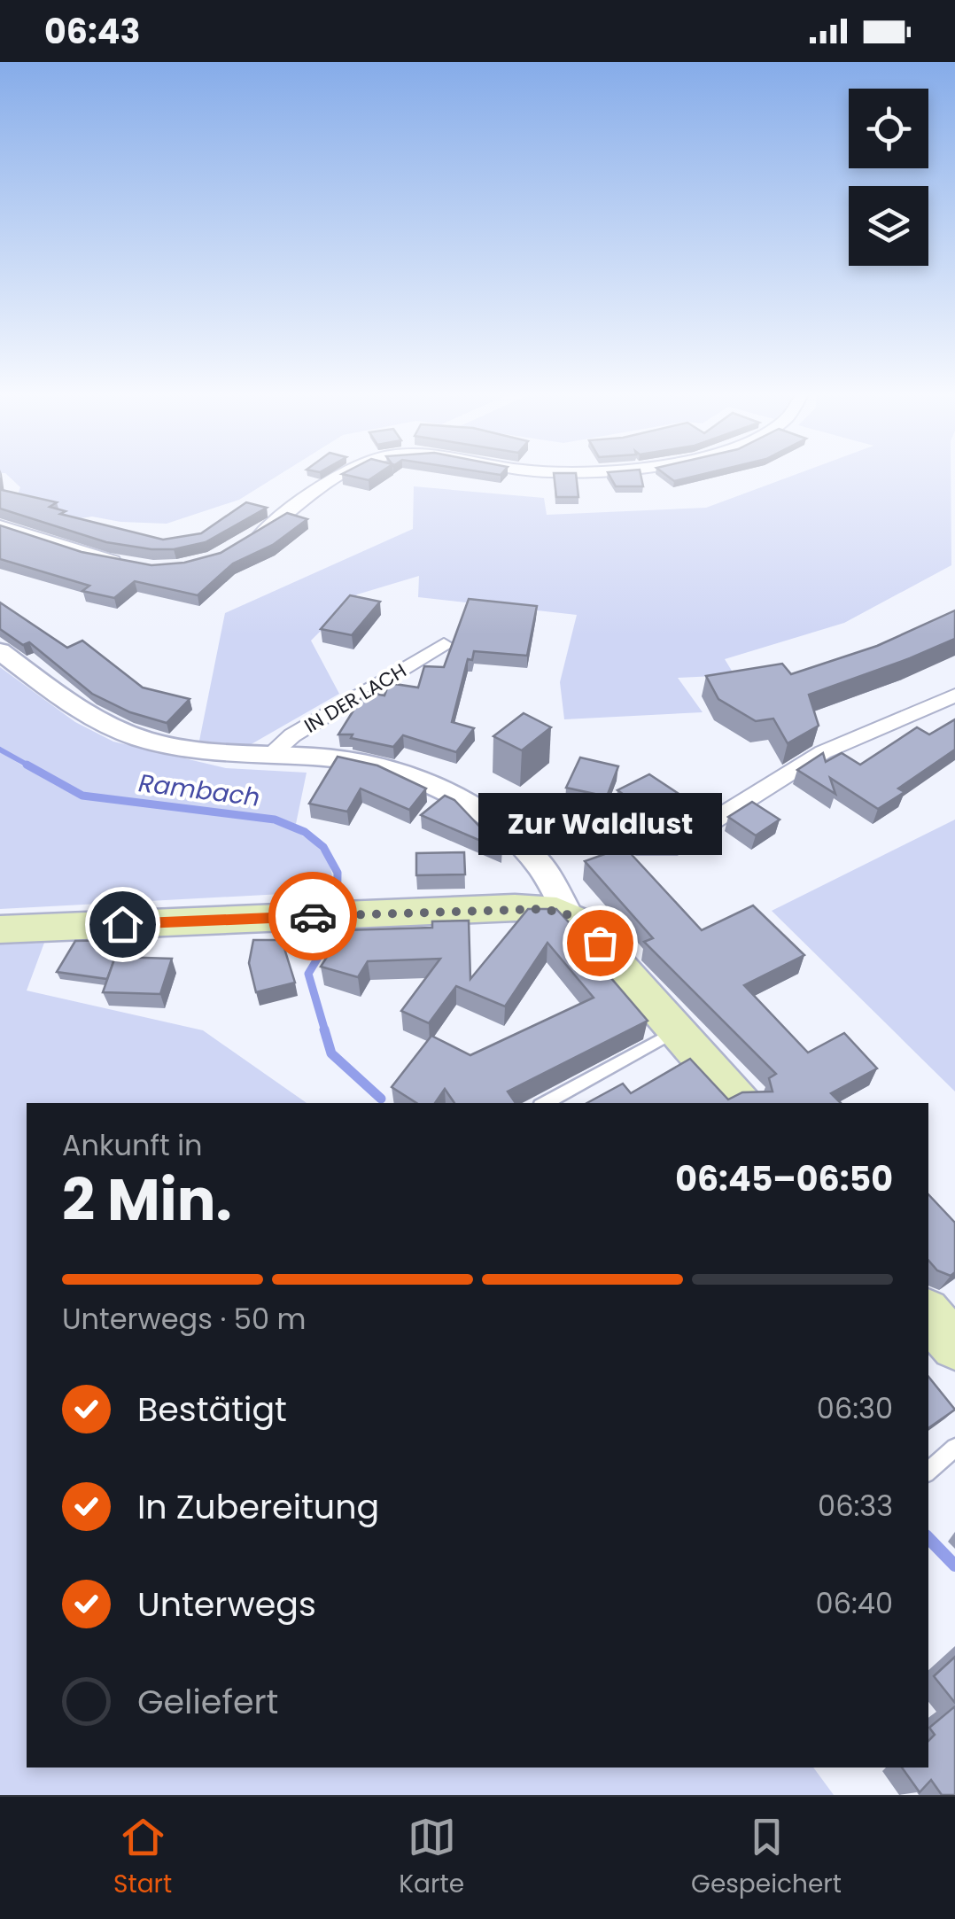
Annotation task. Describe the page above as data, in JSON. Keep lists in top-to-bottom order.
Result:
{
  "streets": {
    "street": ["IN DER LACH"]
  },
  "water": ["Rambach"],
  "places": ["Zur Waldlust"],
  "page": {
    "status": "06:43",
    "bubble": "Zur Waldlust",
    "heading": ["2 Min.", "Ankunft in", "06:45–06:50"],
    "bar": "Unterwegs · 50 m",
    "list": [
      ["Bestätigt", "06:30"],
      ["In Zubereitung", "06:33"],
      ["Unterwegs", "06:40"],
      "Geliefert"
    ],
    "tabs": ["Start", "Karte", "Gespeichert"]
  }
}
